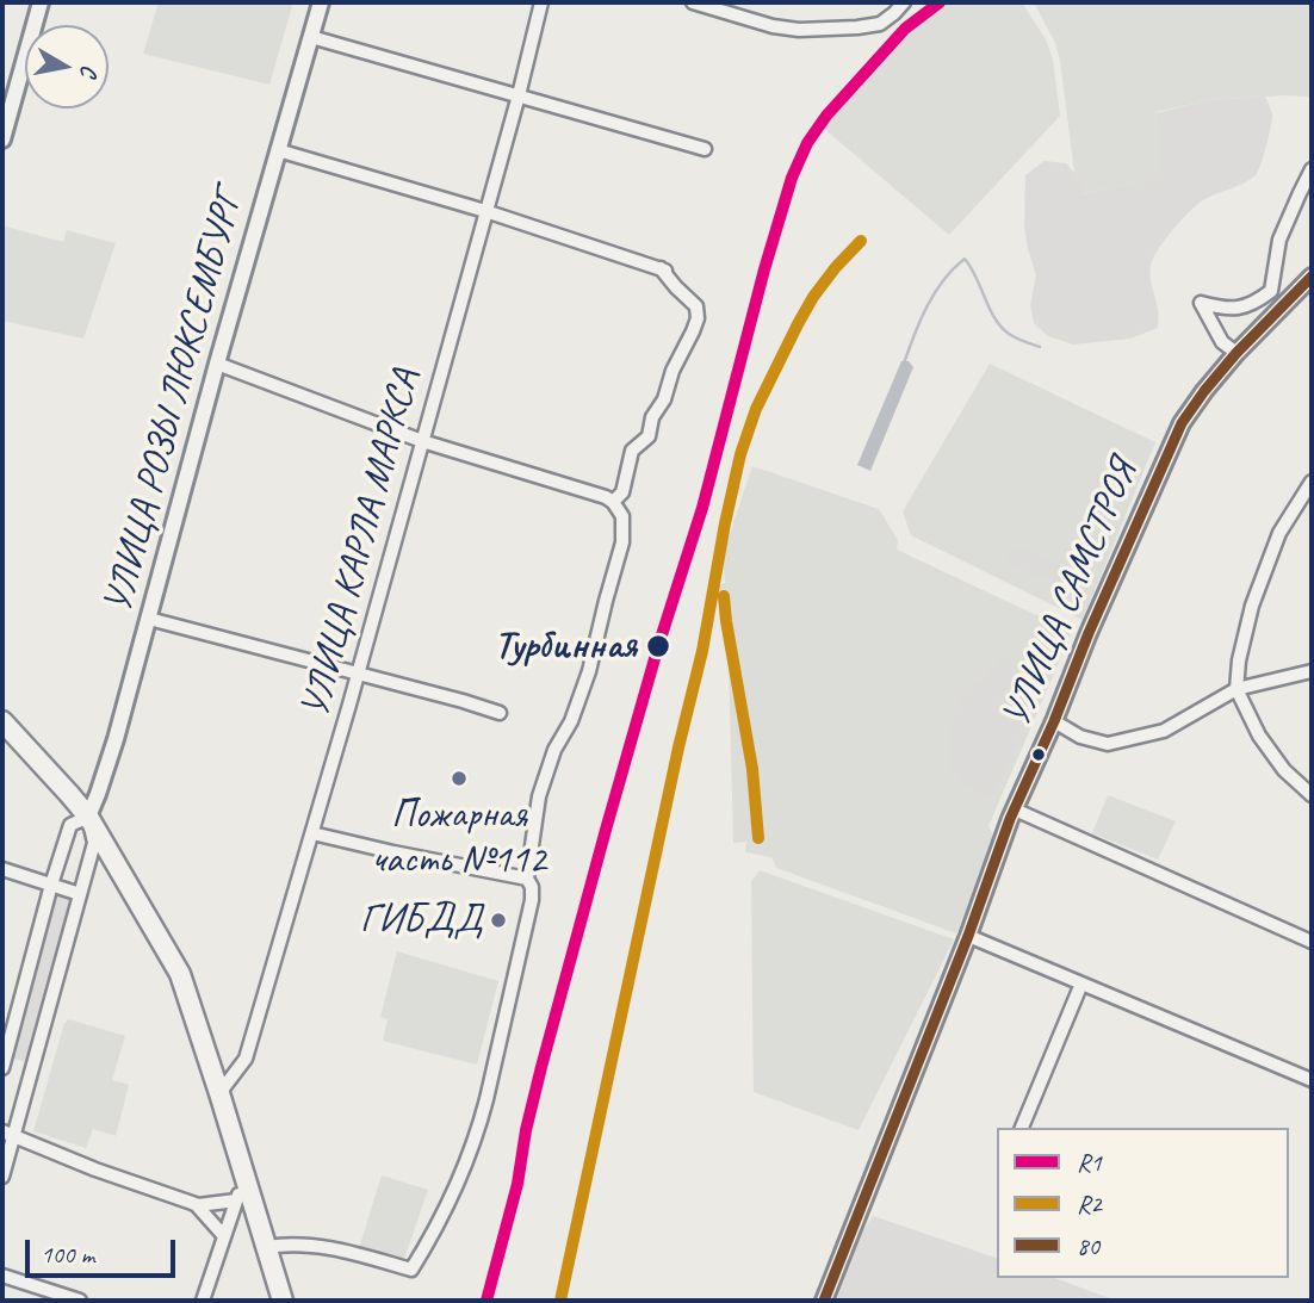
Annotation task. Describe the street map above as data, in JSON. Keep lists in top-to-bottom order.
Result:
{
  "streets": {
    "street": ["УЛИЦА РОЗЫ ЛЮКСЕМБУРГ", "УЛИЦА КАРЛА МАРКСА", "УЛИЦА САМСТРОЯ"]
  },
  "places": ["Турбинная", "Пожарная часть №112", "ГИБДД"],
  "lines": ["transit line R1", "transit line R2", "transit line 80"],
  "legend": ["R1", "R2", "80"],
  "scale_bar": "100 m",
  "north": "right"
}
